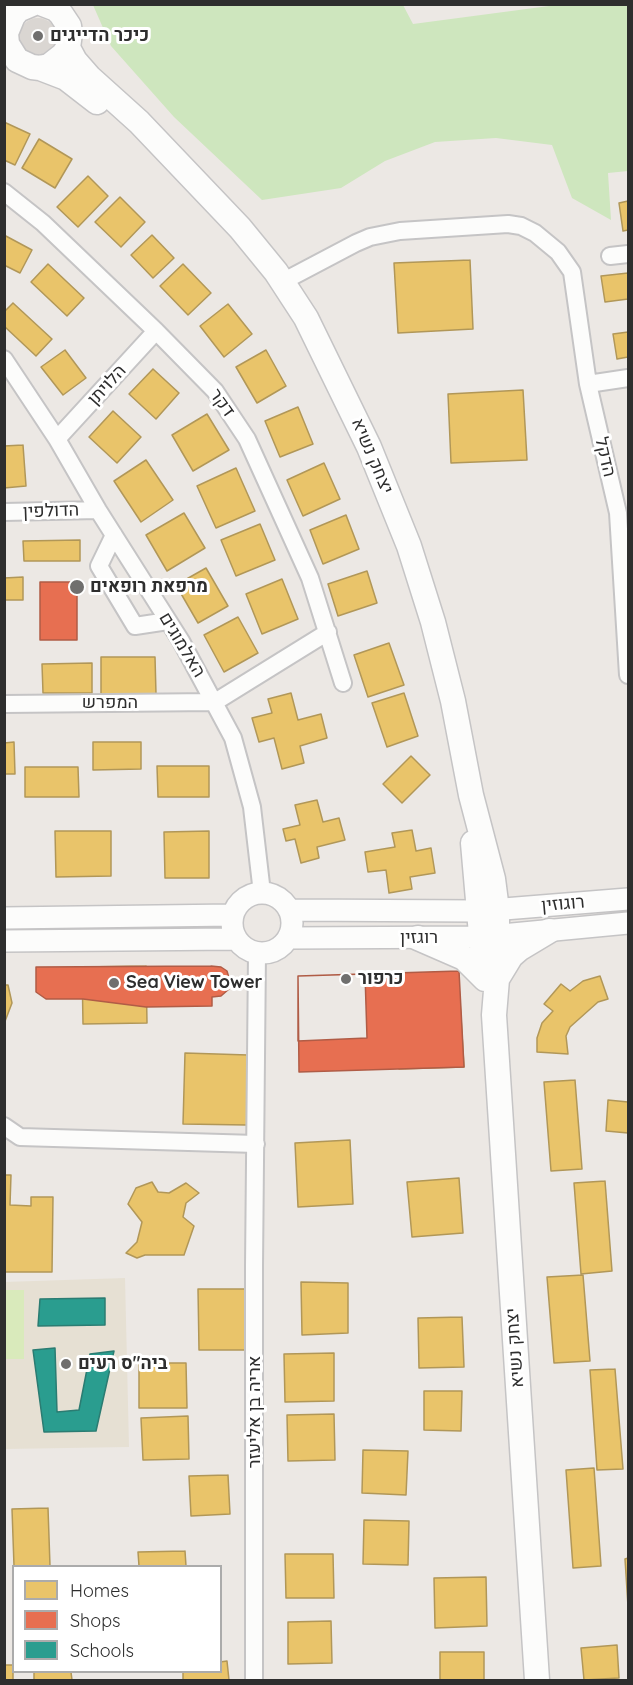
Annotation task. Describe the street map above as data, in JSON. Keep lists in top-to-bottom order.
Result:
{
  "streets": {
    "main road": ["יצחק נשיא"],
    "street": [
      "הלויתן",
      "דקר",
      "הדקל",
      "הדולפין",
      "האלמוגים",
      "המפרש",
      "רוגוזין",
      "רוגזין",
      "אריה בן אליעזר"
    ]
  },
  "crossings": [
    ["הלויתן", "דקר"],
    ["הלויתן", "האלמוגים"],
    ["יצחק נשיא", "הדקל"],
    ["יצחק נשיא", "רוגוזין"],
    ["יצחק נשיא", "רוגזין"],
    ["הדולפין", "האלמוגים"],
    ["האלמוגים", "המפרש"],
    ["האלמוגים", "רוגזין"],
    ["האלמוגים", "אריה בן אליעזר"],
    ["רוגוזין", "רוגזין"],
    ["רוגזין", "אריה בן אליעזר"]
  ],
  "places": [
    "כיכר הדייגים",
    "מרפאת רופאים",
    "כרפור",
    "Sea View Tower",
    "ביה\"ס רעים"
  ],
  "legend": ["Homes", "Shops", "Schools"]
}
